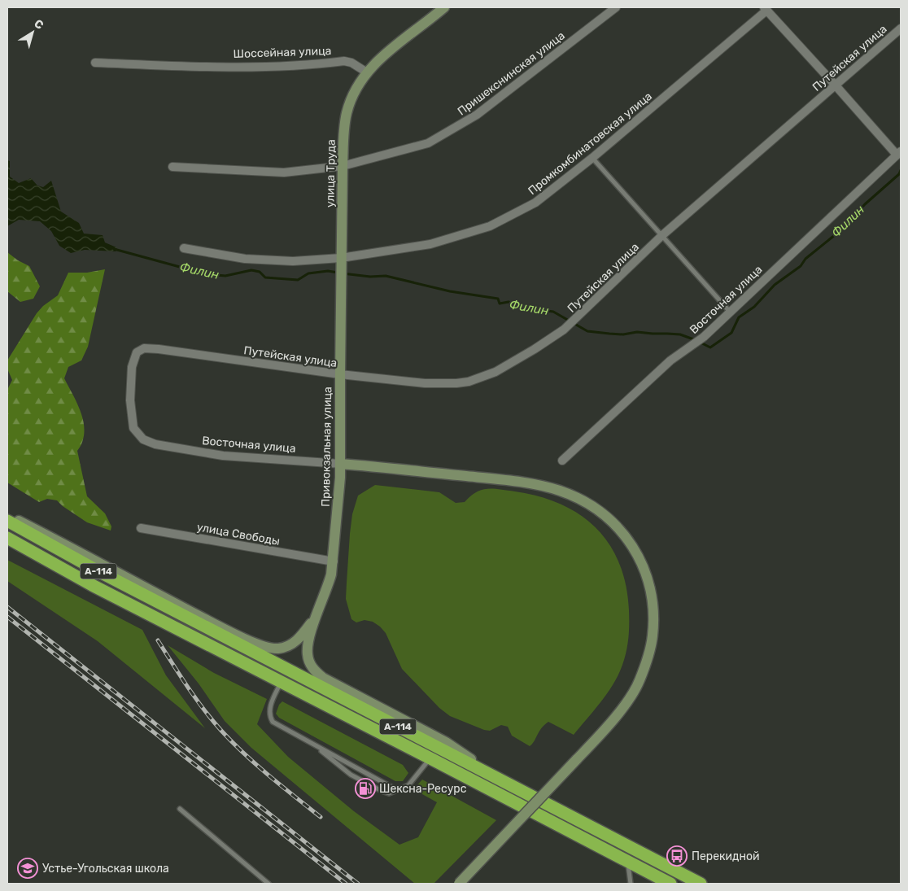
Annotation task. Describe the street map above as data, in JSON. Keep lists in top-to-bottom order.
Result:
{
  "streets": {
    "highway": ["А-114"],
    "street": [
      "Шоссейная улица",
      "Путейская улица",
      "Пришекснинская улица",
      "Промкомбинатовская улица",
      "улица Труда",
      "Восточная улица",
      "Привокзальная улица",
      "улица Свободы"
    ]
  },
  "crossings": [
    ["Шоссейная улица", "улица Труда"],
    ["Путейская улица", "Восточная улица"],
    ["Путейская улица", "Привокзальная улица"],
    ["Пришекснинская улица", "улица Труда"],
    ["Промкомбинатовская улица", "улица Труда"],
    ["улица Труда", "Привокзальная улица"],
    ["Восточная улица", "Привокзальная улица"],
    ["Привокзальная улица", "улица Свободы"]
  ],
  "water": ["Филин"],
  "places": {
    "fuel station": ["Шексна-Ресурс"],
    "bus stop": ["Перекидной"],
    "school or university": ["Устье-Угольская школа"]
  },
  "north": "top right"
}
